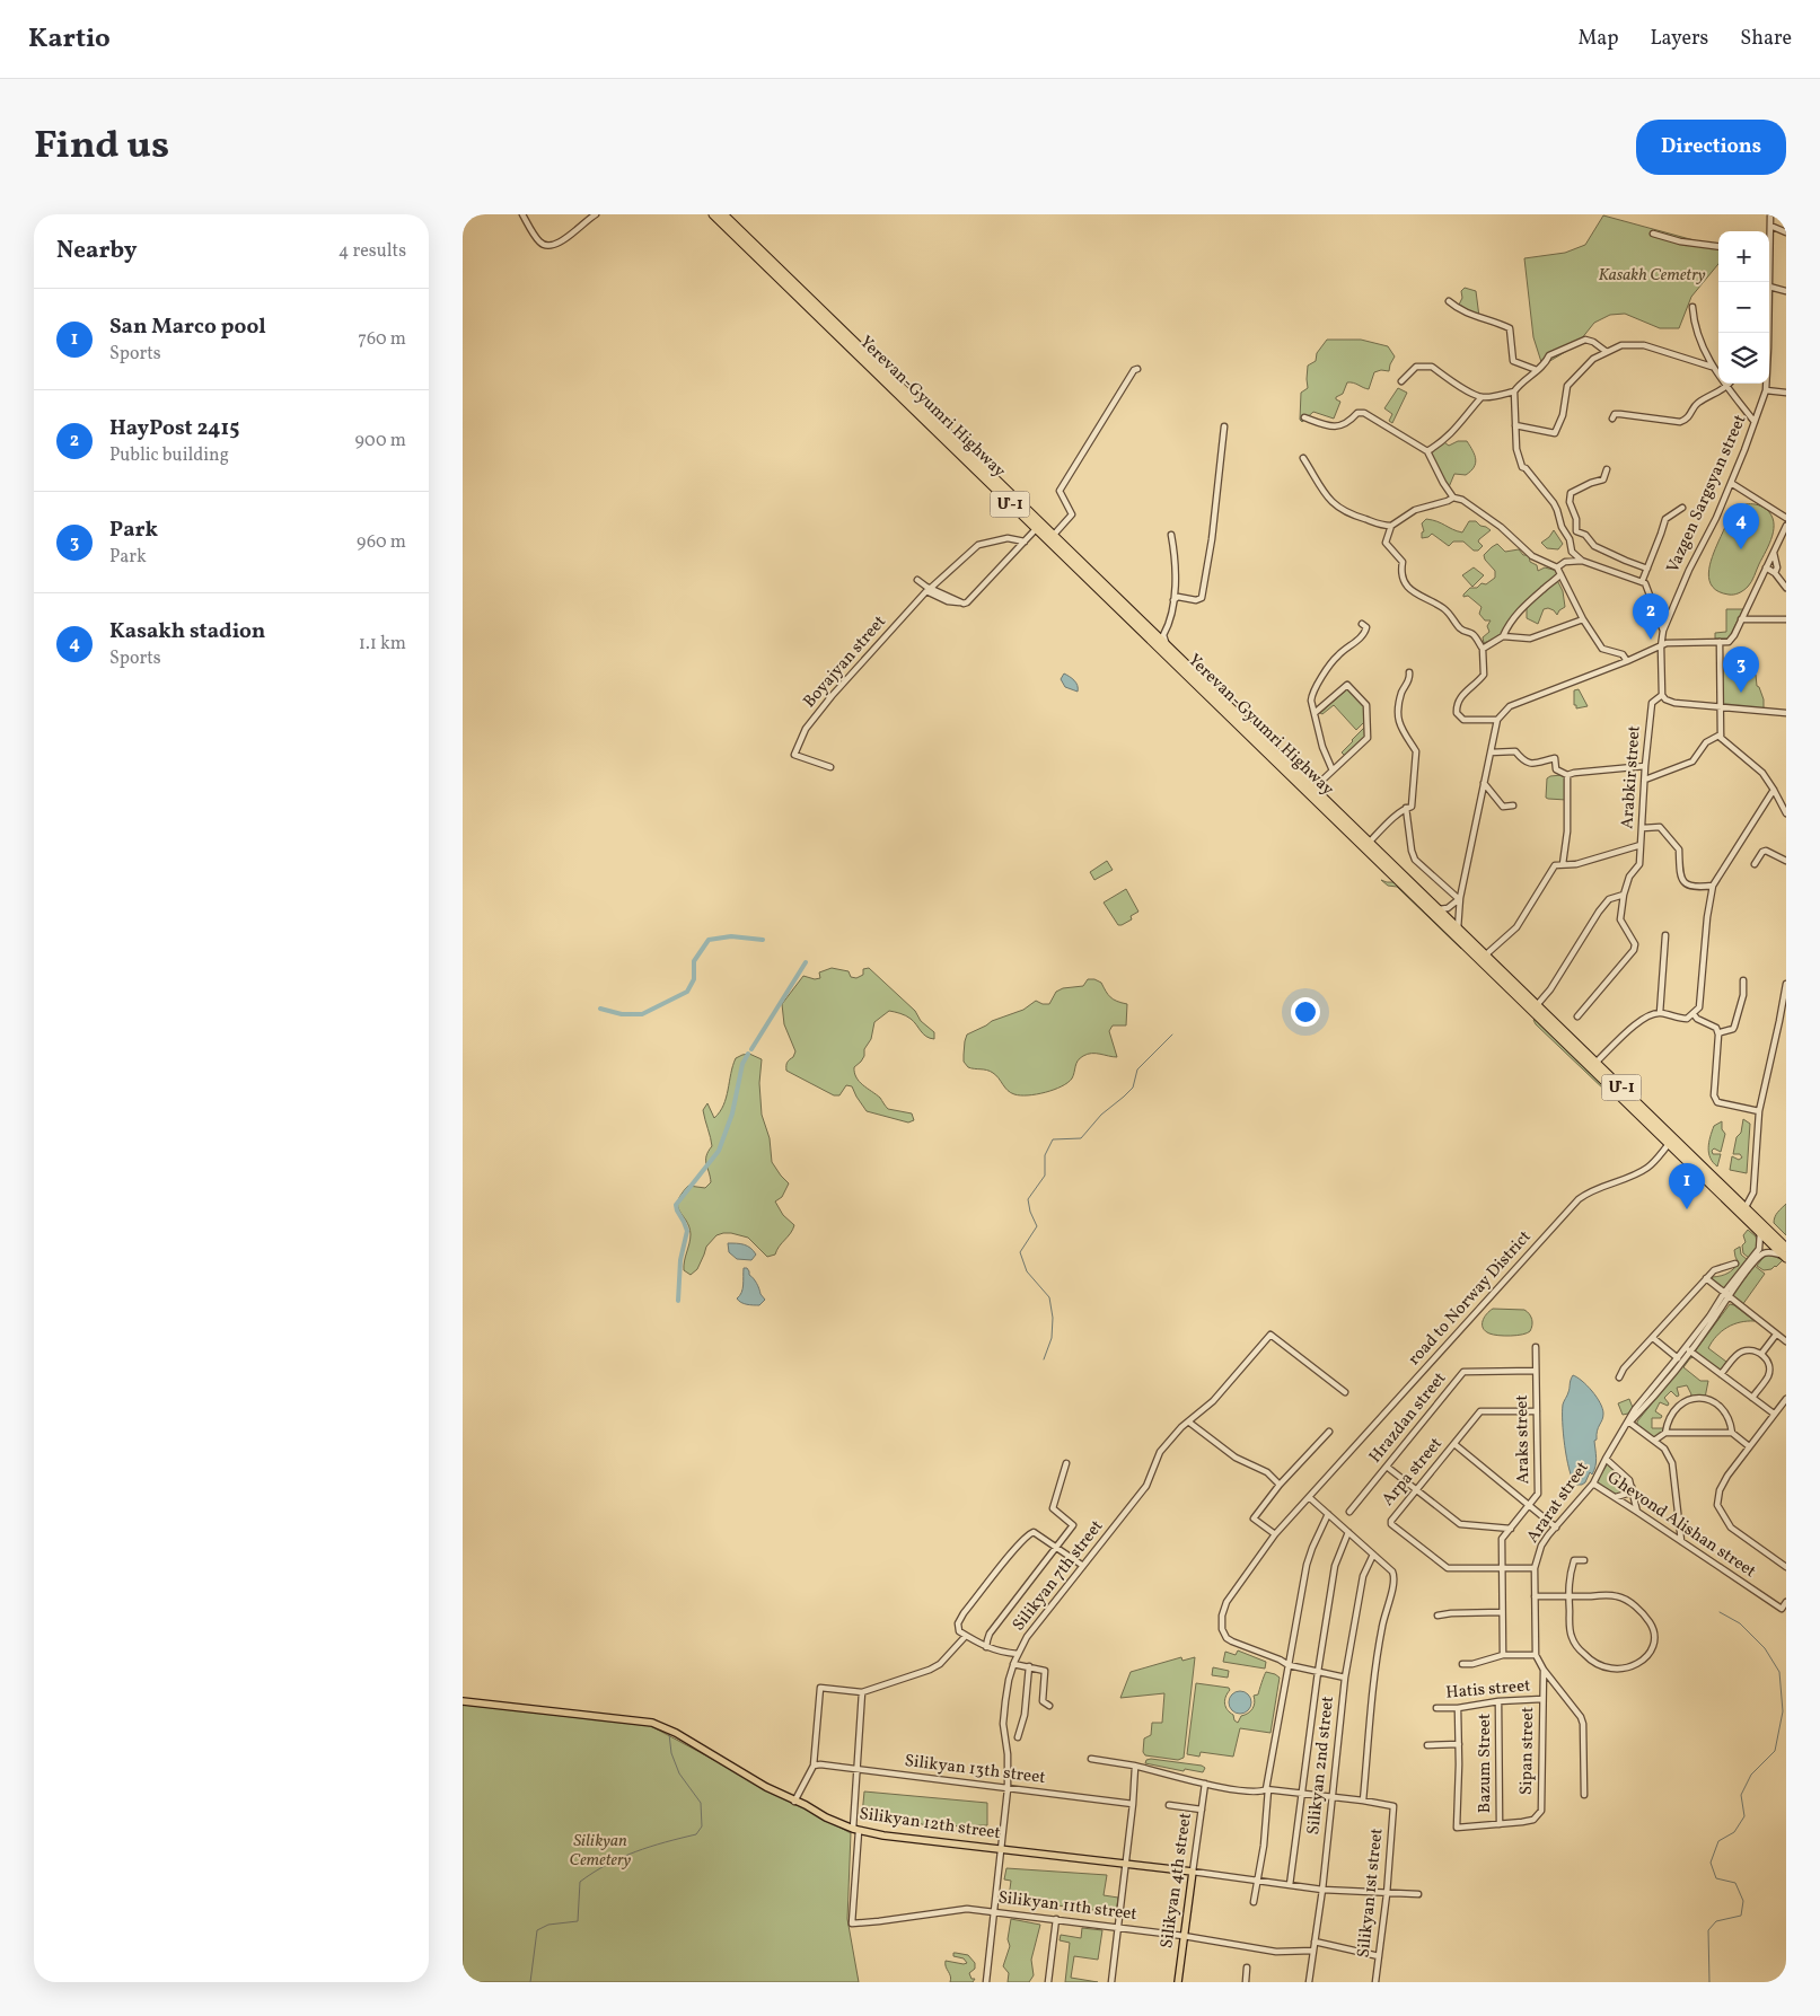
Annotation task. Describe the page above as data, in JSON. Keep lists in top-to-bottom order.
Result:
{
  "streets": {
    "highway": ["Yerevan-Gyumri Highway", "Մ-1"],
    "main road": ["Silikyan 12th street", "Silikyan 4th street"],
    "street": [
      "Vazgen Sargsyan street",
      "Boyajyan street",
      "Arabkir street",
      "road to Norway District",
      "Hrazdan street",
      "Araks street",
      "Arpa street",
      "Ararat street",
      "Ghevond Alishan street",
      "Silikyan 7th street",
      "Hatis street",
      "Sipan street",
      "Bazum Street",
      "Silikyan 2nd street",
      "Silikyan 13th street",
      "Silikyan 1st street",
      "Silikyan 11th street"
    ]
  },
  "crossings": [
    ["Yerevan-Gyumri Highway", "road to Norway District"],
    ["Yerevan-Gyumri Highway", "Ararat street"],
    ["Vazgen Sargsyan street", "Arabkir street"],
    ["road to Norway District", "Silikyan 2nd street"],
    ["Hrazdan street", "Araks street"],
    ["Araks street", "Arpa street"],
    ["Arpa street", "Ararat street"],
    ["Ararat street", "Ghevond Alishan street"],
    ["Ararat street", "Sipan street"],
    ["Silikyan 7th street", "Silikyan 13th street"],
    ["Silikyan 7th street", "Silikyan 12th street"],
    ["Silikyan 7th street", "Silikyan 11th street"],
    ["Hatis street", "Sipan street"],
    ["Hatis street", "Bazum Street"],
    ["Sipan street", "Bazum Street"],
    ["Silikyan 2nd street", "Silikyan 12th street"],
    ["Silikyan 2nd street", "Silikyan 11th street"],
    ["Silikyan 12th street", "Silikyan 4th street"],
    ["Silikyan 12th street", "Silikyan 1st street"],
    ["Silikyan 12th street", "Silikyan 11th street"],
    ["Silikyan 4th street", "Silikyan 11th street"]
  ],
  "parks": ["Kasakh Cemetry", "Silikyan Cemetery"],
  "page": {
    "header": "Kartio",
    "nav": ["Map", "Layers", "Share"],
    "title": "Find us",
    "buttons": "Directions",
    "heading": ["Nearby", "4 results"],
    "map_buttons": ["+", "−"],
    "list": [
      {
        "mark": "1",
        "name": "San Marco pool",
        "note": "Sports",
        "value": "760 m"
      },
      {
        "mark": "2",
        "name": "HayPost 2415",
        "note": "Public building",
        "value": "900 m"
      },
      {
        "mark": "3",
        "name": "Park",
        "note": "Park",
        "value": "960 m"
      },
      {
        "mark": "4",
        "name": "Kasakh stadion",
        "note": "Sports",
        "value": "1.1 km"
      }
    ],
    "pins": [
      "4",
      "2",
      "3",
      "1"
    ]
  }
}
